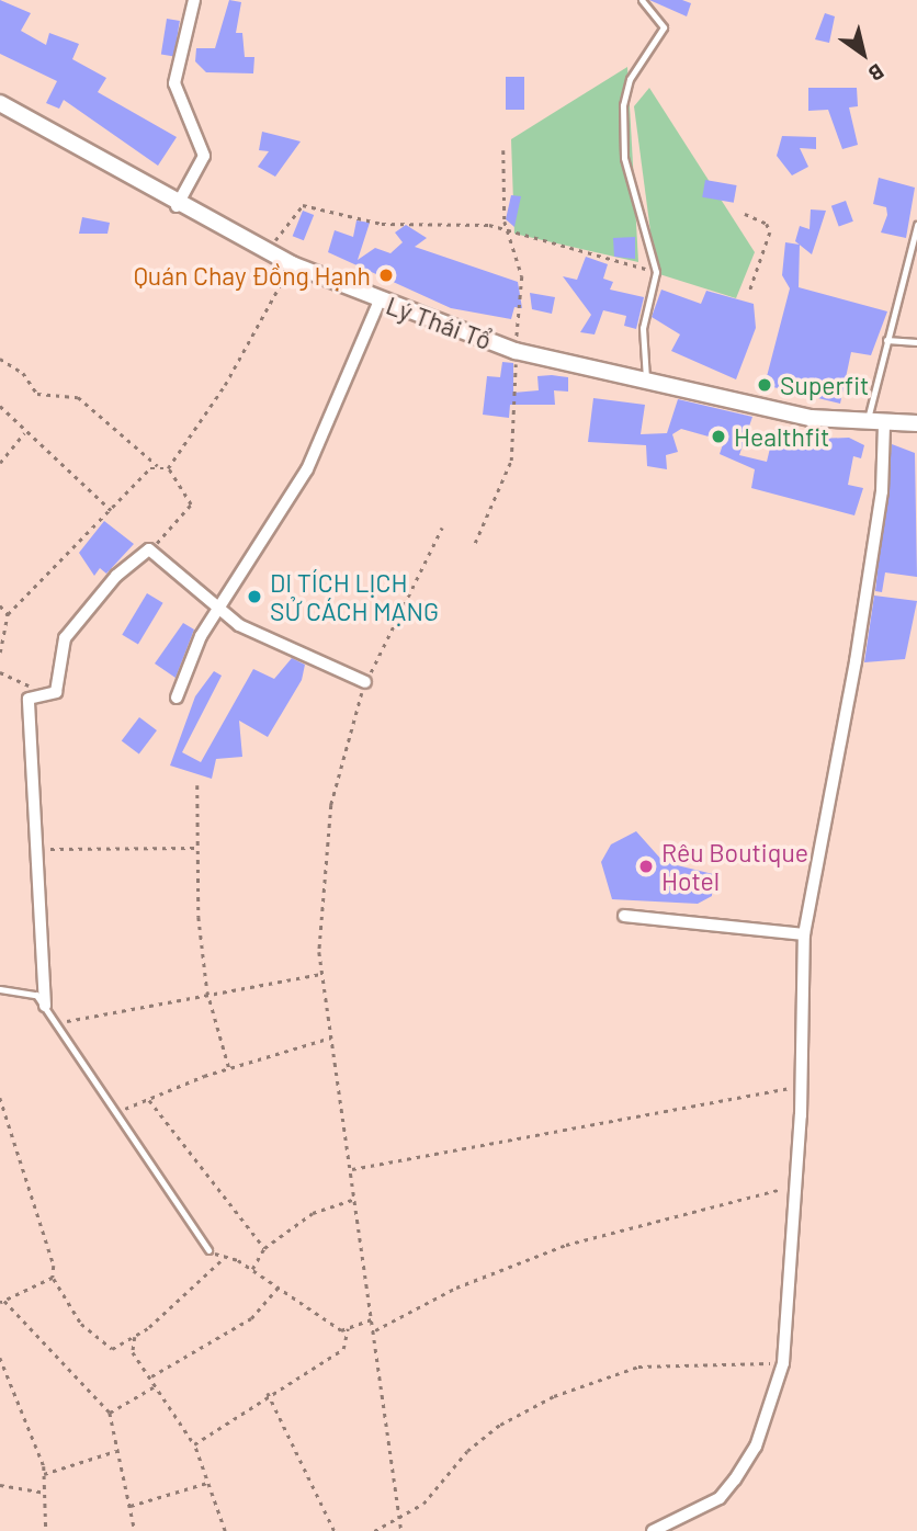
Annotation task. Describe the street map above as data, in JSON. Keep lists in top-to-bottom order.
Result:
{
  "streets": {
    "street": ["Lý Thái Tổ"]
  },
  "places": [
    "Quán Chay Đồng Hạnh",
    "Superfit",
    "Healthfit",
    "DI TÍCH LỊCH SỬ CÁCH MẠNG",
    "Rêu Boutique Hotel"
  ],
  "north": "bottom right"
}
